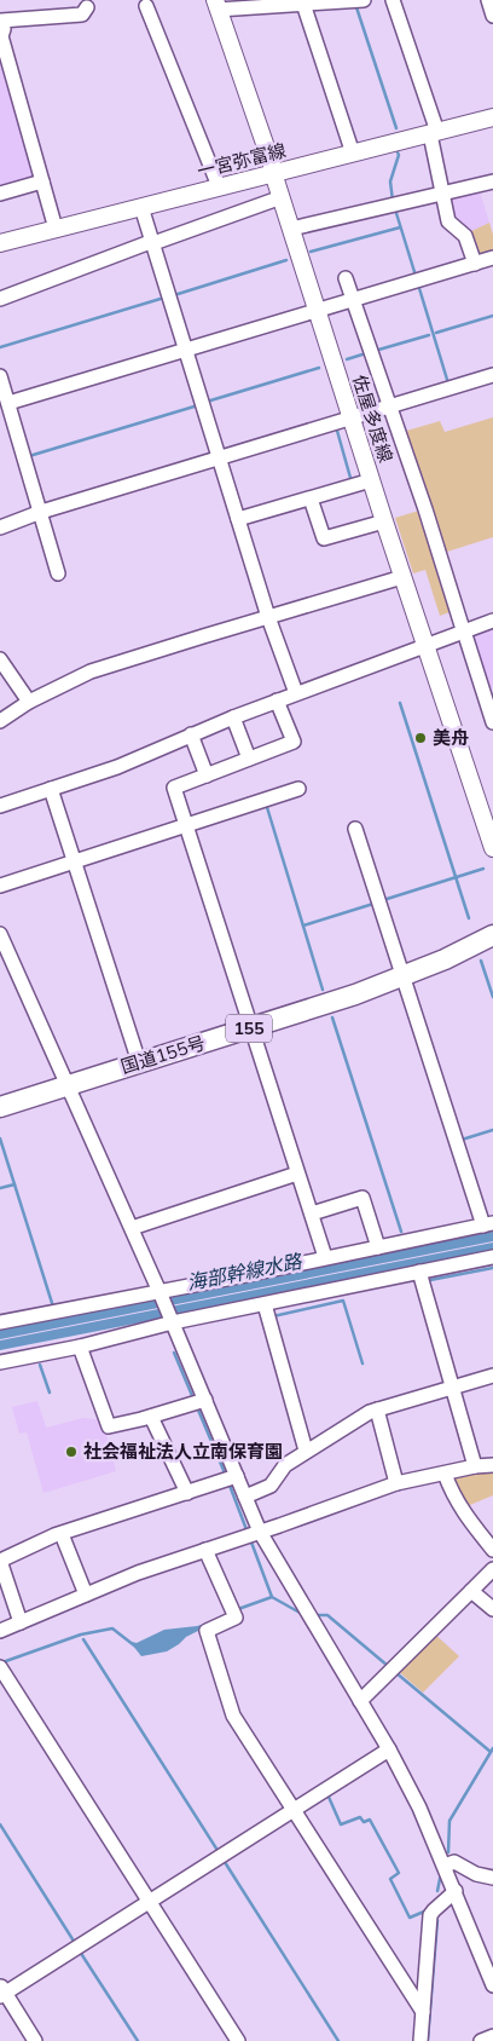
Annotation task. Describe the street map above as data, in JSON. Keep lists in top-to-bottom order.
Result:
{
  "streets": {
    "highway": ["155", "国道155号"],
    "main road": ["一宮弥富線", "佐屋多度線"]
  },
  "crossings": [
    ["一宮弥富線", "佐屋多度線"]
  ],
  "water": ["海部幹線水路"],
  "places": ["美舟", "社会福祉法人立南保育園"]
}
